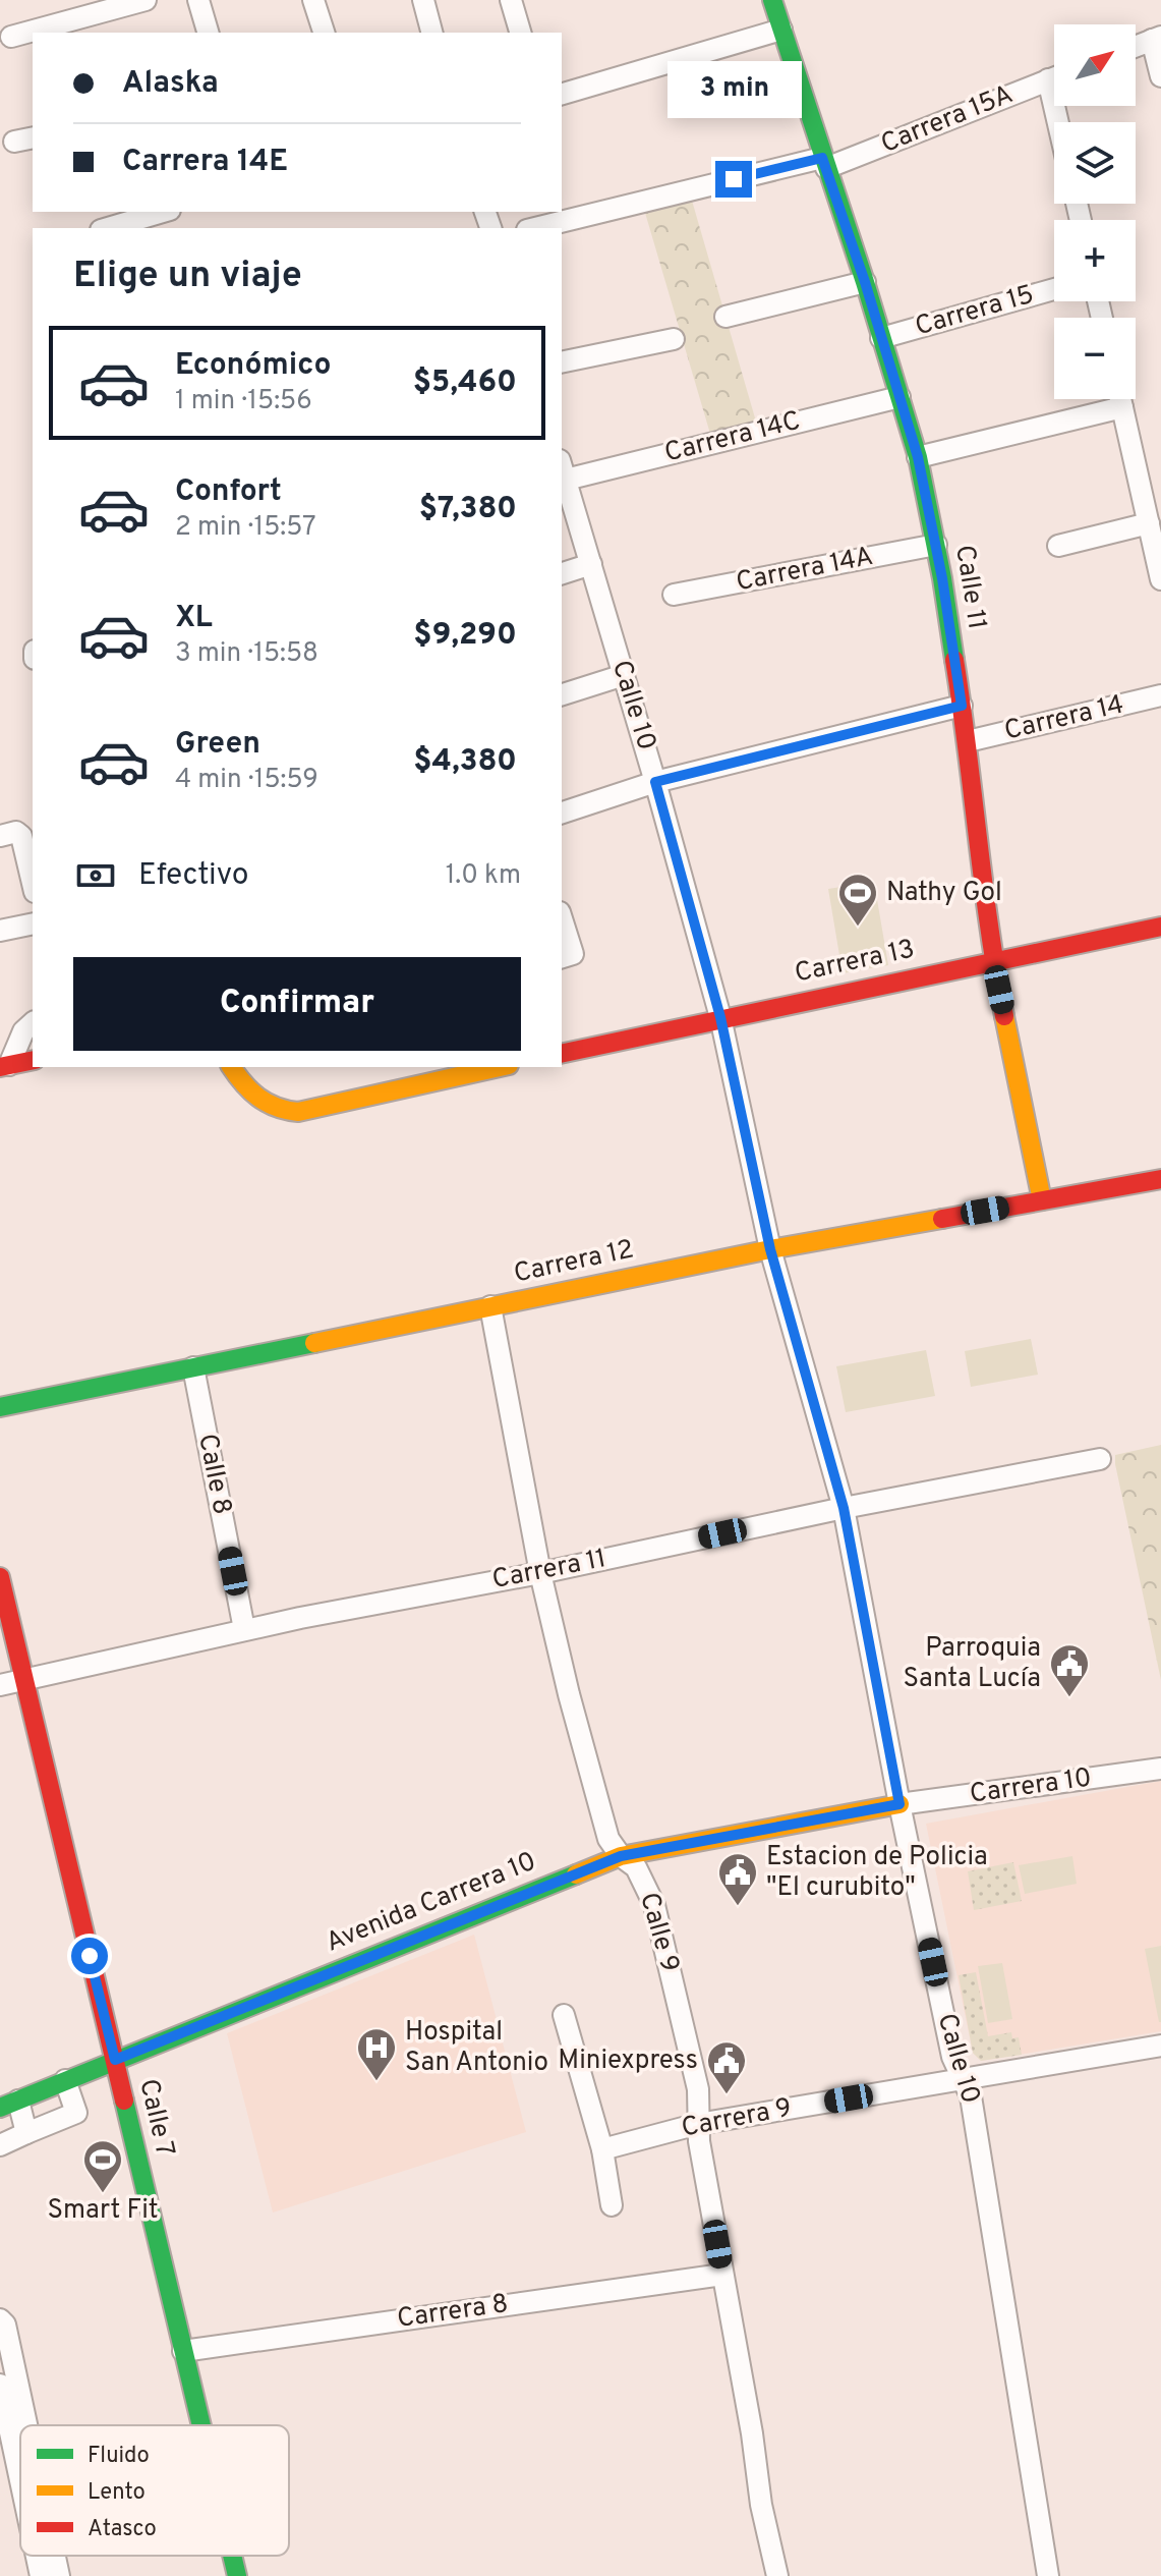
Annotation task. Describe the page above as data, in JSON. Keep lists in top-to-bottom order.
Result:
{
  "streets": {
    "street": [
      "Carrera 15A",
      "Carrera 15",
      "Carrera 14C",
      "Carrera 14A",
      "Calle 11",
      "Calle 10",
      "Carrera 14",
      "Carrera 13",
      "Carrera 12",
      "Calle 8",
      "Carrera 11",
      "Carrera 10",
      "Avenida Carrera 10",
      "Calle 9",
      "Calle 7",
      "Carrera 9",
      "Carrera 8"
    ]
  },
  "crossings": [
    ["Carrera 15A", "Calle 11"],
    ["Carrera 15", "Calle 11"],
    ["Carrera 14C", "Calle 11"],
    ["Carrera 14C", "Calle 10"],
    ["Carrera 14A", "Calle 11"],
    ["Calle 11", "Carrera 14"],
    ["Calle 11", "Carrera 13"],
    ["Calle 11", "Carrera 12"],
    ["Calle 10", "Carrera 13"],
    ["Calle 10", "Carrera 12"],
    ["Calle 10", "Carrera 11"],
    ["Calle 10", "Carrera 10"],
    ["Calle 10", "Avenida Carrera 10"],
    ["Calle 10", "Carrera 9"],
    ["Carrera 12", "Calle 8"],
    ["Carrera 12", "Calle 9"],
    ["Calle 8", "Carrera 11"],
    ["Carrera 11", "Calle 9"],
    ["Carrera 11", "Calle 7"],
    ["Carrera 10", "Avenida Carrera 10"],
    ["Avenida Carrera 10", "Calle 9"],
    ["Avenida Carrera 10", "Calle 7"],
    ["Calle 9", "Carrera 9"],
    ["Calle 9", "Carrera 8"],
    ["Calle 7", "Carrera 8"]
  ],
  "places": {
    "sports": ["Nathy Gol", "Smart Fit"],
    "public building": ["Parroquia Santa Lucía", "Estacion de Policia \"El curubito\"", "Miniexpress"],
    "hospital": ["Hospital San Antonio"]
  },
  "legend": ["Fluido", "Lento", "Atasco"],
  "north": "top right",
  "page": {
    "map_buttons": ["+", "−"],
    "banner": ["Alaska", "Carrera 14E"],
    "bubble": "3 min",
    "heading": "Elige un viaje",
    "list": [
      {
        "name": "Económico",
        "note": "1 min · 15:56",
        "value": "$5,460"
      },
      {
        "name": "Confort",
        "note": "2 min · 15:57",
        "value": "$7,380"
      },
      {
        "name": "XL",
        "note": "3 min · 15:58",
        "value": "$9,290"
      },
      {
        "name": "Green",
        "note": "4 min · 15:59",
        "value": "$4,380"
      }
    ],
    "pay": ["Efectivo", "1.0 km"],
    "buttons": "Confirmar"
  }
}
